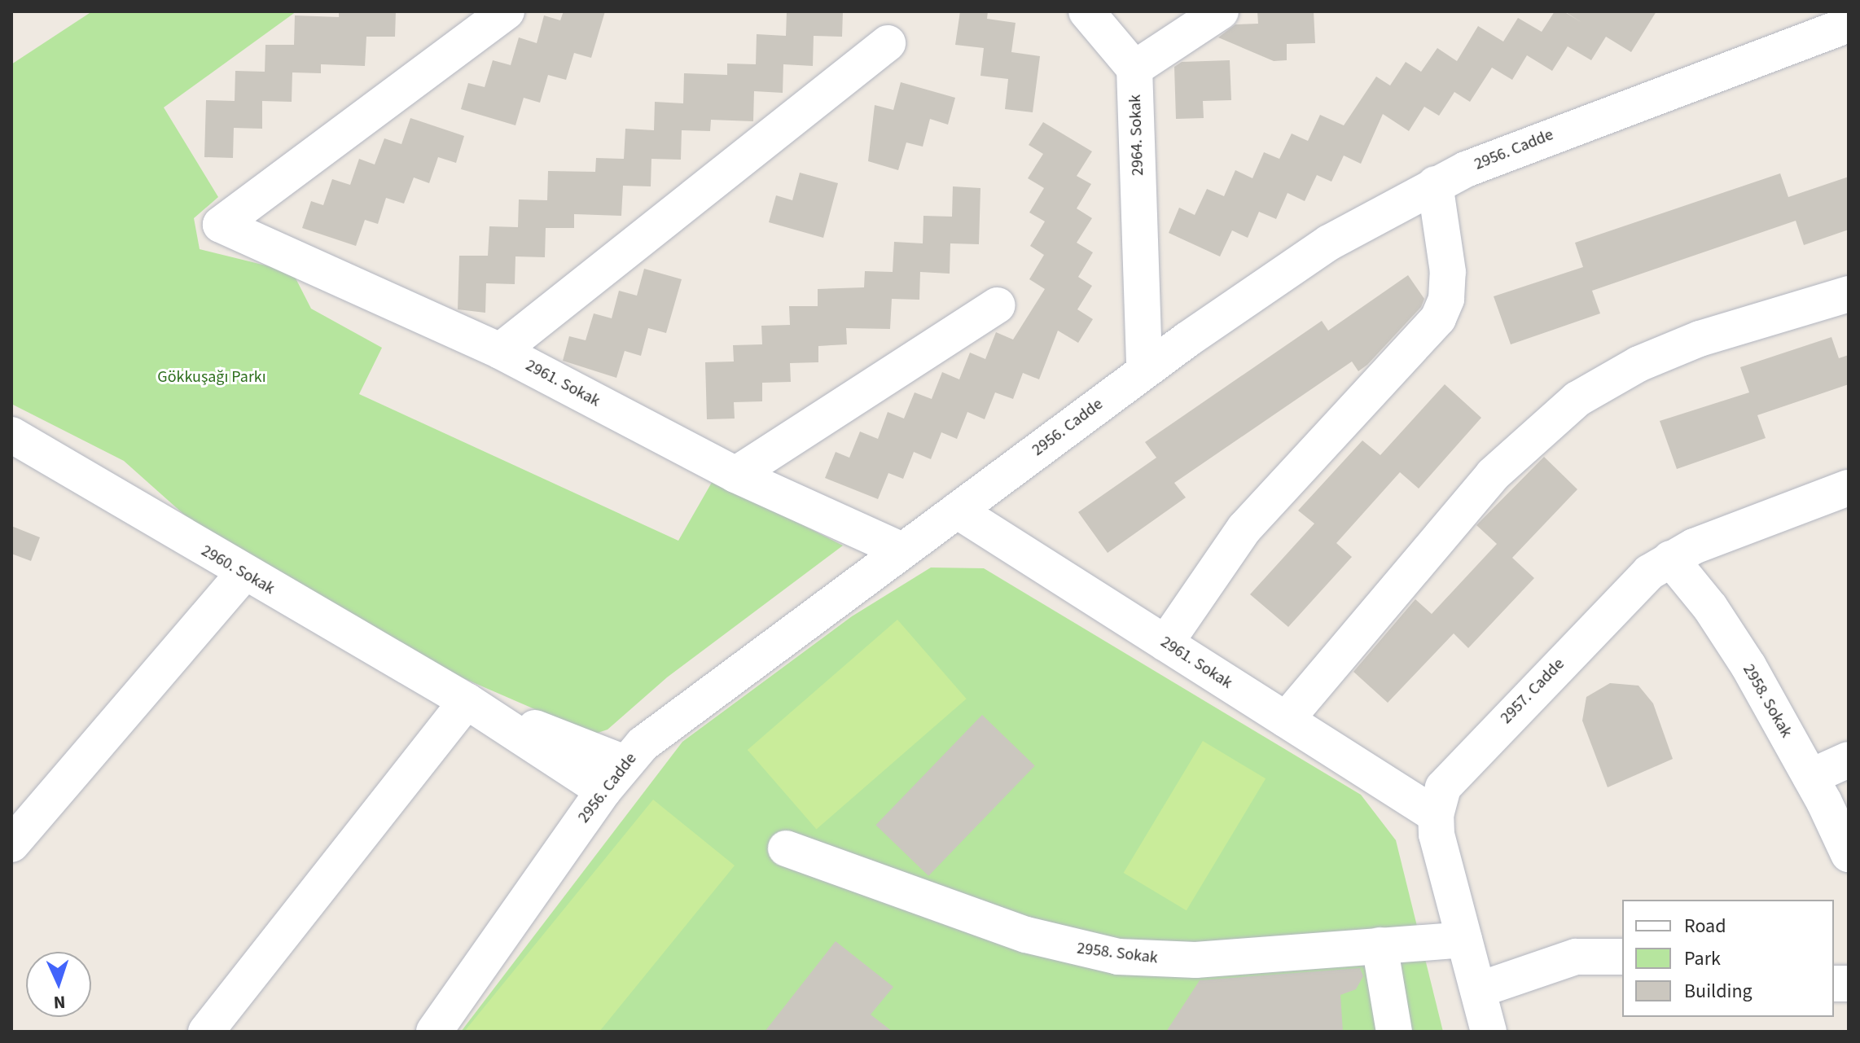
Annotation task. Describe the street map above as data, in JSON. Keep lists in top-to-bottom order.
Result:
{
  "streets": {
    "street": [
      "2964. Sokak",
      "2956. Cadde",
      "2961. Sokak",
      "2960. Sokak",
      "2957. Cadde",
      "2958. Sokak"
    ]
  },
  "crossings": [
    ["2964. Sokak", "2956. Cadde"],
    ["2956. Cadde", "2961. Sokak"],
    ["2956. Cadde", "2960. Sokak"],
    ["2961. Sokak", "2957. Cadde"],
    ["2957. Cadde", "2958. Sokak"]
  ],
  "parks": ["Gökkuşağı Parkı"],
  "legend": ["Road", "Park", "Building"],
  "north": "bottom"
}
